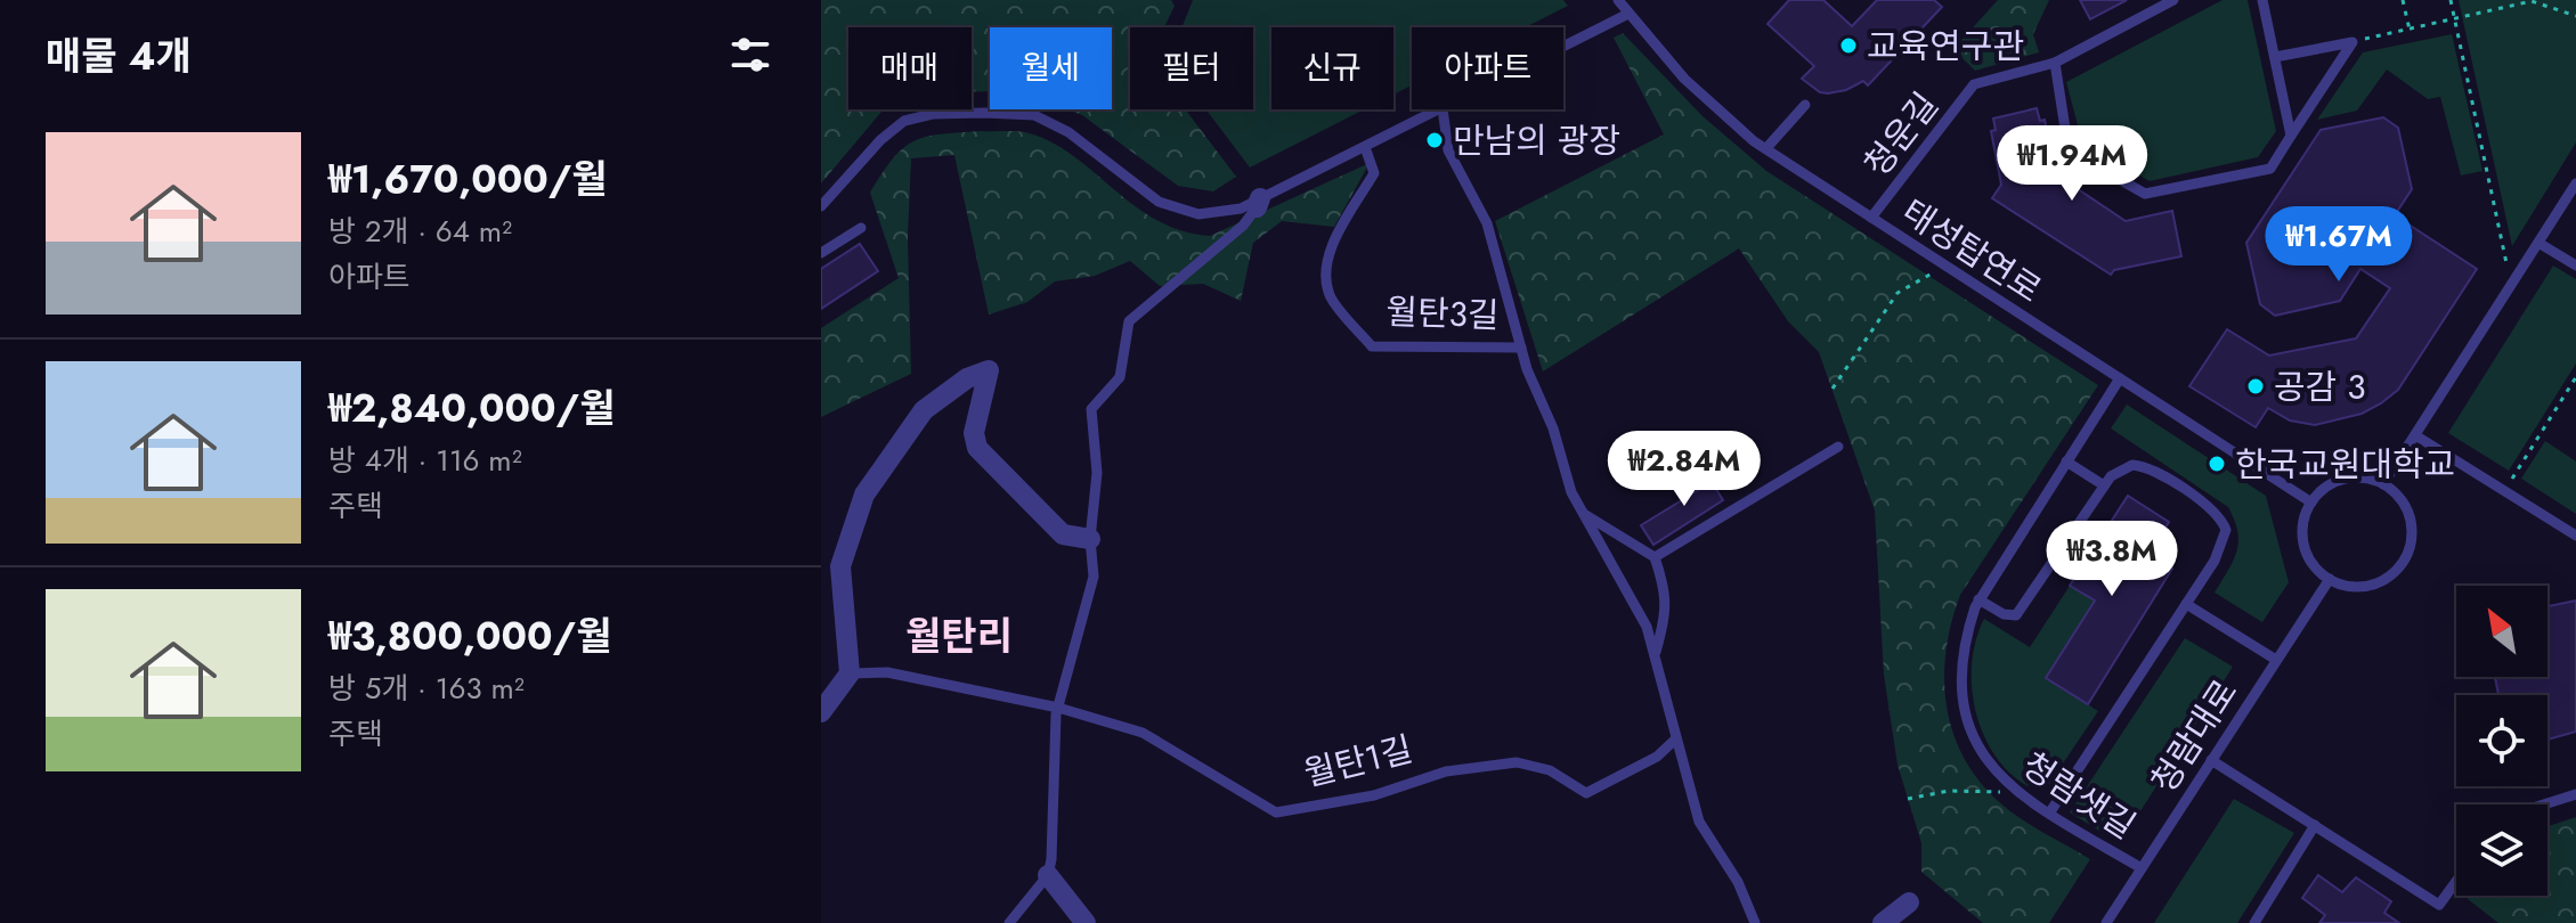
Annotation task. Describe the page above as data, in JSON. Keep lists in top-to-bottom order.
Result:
{
  "streets": {
    "lane": [
      "청운길",
      "태성탑연로",
      "월탄3길",
      "청람대로",
      "월탄1길",
      "청람샛길"
    ]
  },
  "crossings": [
    ["청운길", "태성탑연로"],
    ["태성탑연로", "청람대로"],
    ["태성탑연로", "청람샛길"],
    ["월탄3길", "월탄1길"],
    ["청람대로", "청람샛길"]
  ],
  "districts": ["월탄리"],
  "places": [
    "교육연구관",
    "만남의 광장",
    "공감 3",
    "한국교원대학교"
  ],
  "north": "top left",
  "page": {
    "heading": "매물 4개",
    "chip": [
      "매매",
      "월세",
      "필터",
      "신규",
      "아파트"
    ],
    "list": [
      {
        "name": "₩1,670,000/월",
        "note": "방 2개 · 64 m² · 아파트"
      },
      {
        "name": "₩2,840,000/월",
        "note": "방 4개 · 116 m² · 주택"
      },
      {
        "name": "₩3,800,000/월",
        "note": "방 5개 · 163 m² · 주택"
      }
    ],
    "price": [
      "₩1.94M",
      "₩1.67M",
      "₩2.84M",
      "₩3.8M"
    ]
  }
}
